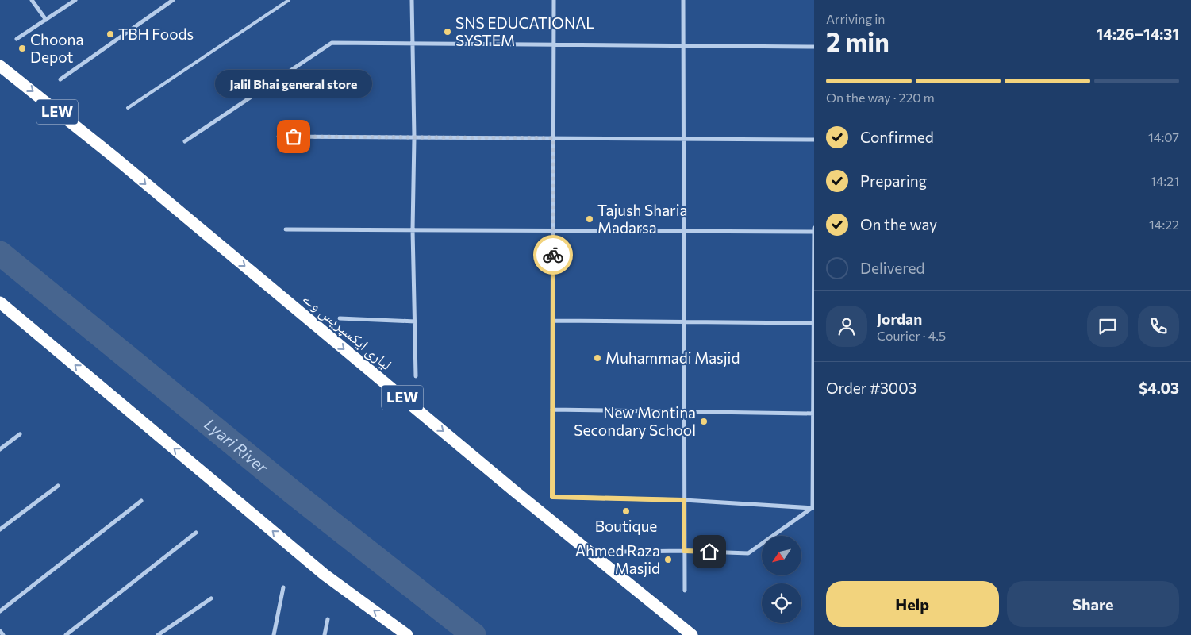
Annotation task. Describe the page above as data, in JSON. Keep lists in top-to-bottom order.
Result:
{
  "streets": {
    "highway": ["LEW", "لیاری ایکسپریس وے"]
  },
  "one_way": ["لیاری ایکسپریس وے"],
  "water": ["Lyari River"],
  "places": [
    "SNS EDUCATIONAL SYSTEM",
    "TBH Foods",
    "Choona Depot",
    "Jalil Bhai general store",
    "Tajush Sharia Madarsa",
    "Muhammadi Masjid",
    "New Montina Secondary School",
    "Boutique",
    "Ahmed Raza Masjid"
  ],
  "north": "bottom left",
  "page": {
    "heading": ["2 min", "Arriving in", "14:26–14:31"],
    "panel": [
      "Jordan",
      "Courier · 4.5",
      "Order #3003",
      "$4.03"
    ],
    "bar": "On the way · 220 m",
    "bubble": "Jalil Bhai general store",
    "list": [
      ["Confirmed", "14:07"],
      ["Preparing", "14:21"],
      ["On the way", "14:22"],
      "Delivered"
    ],
    "buttons": ["Help", "Share"]
  }
}
